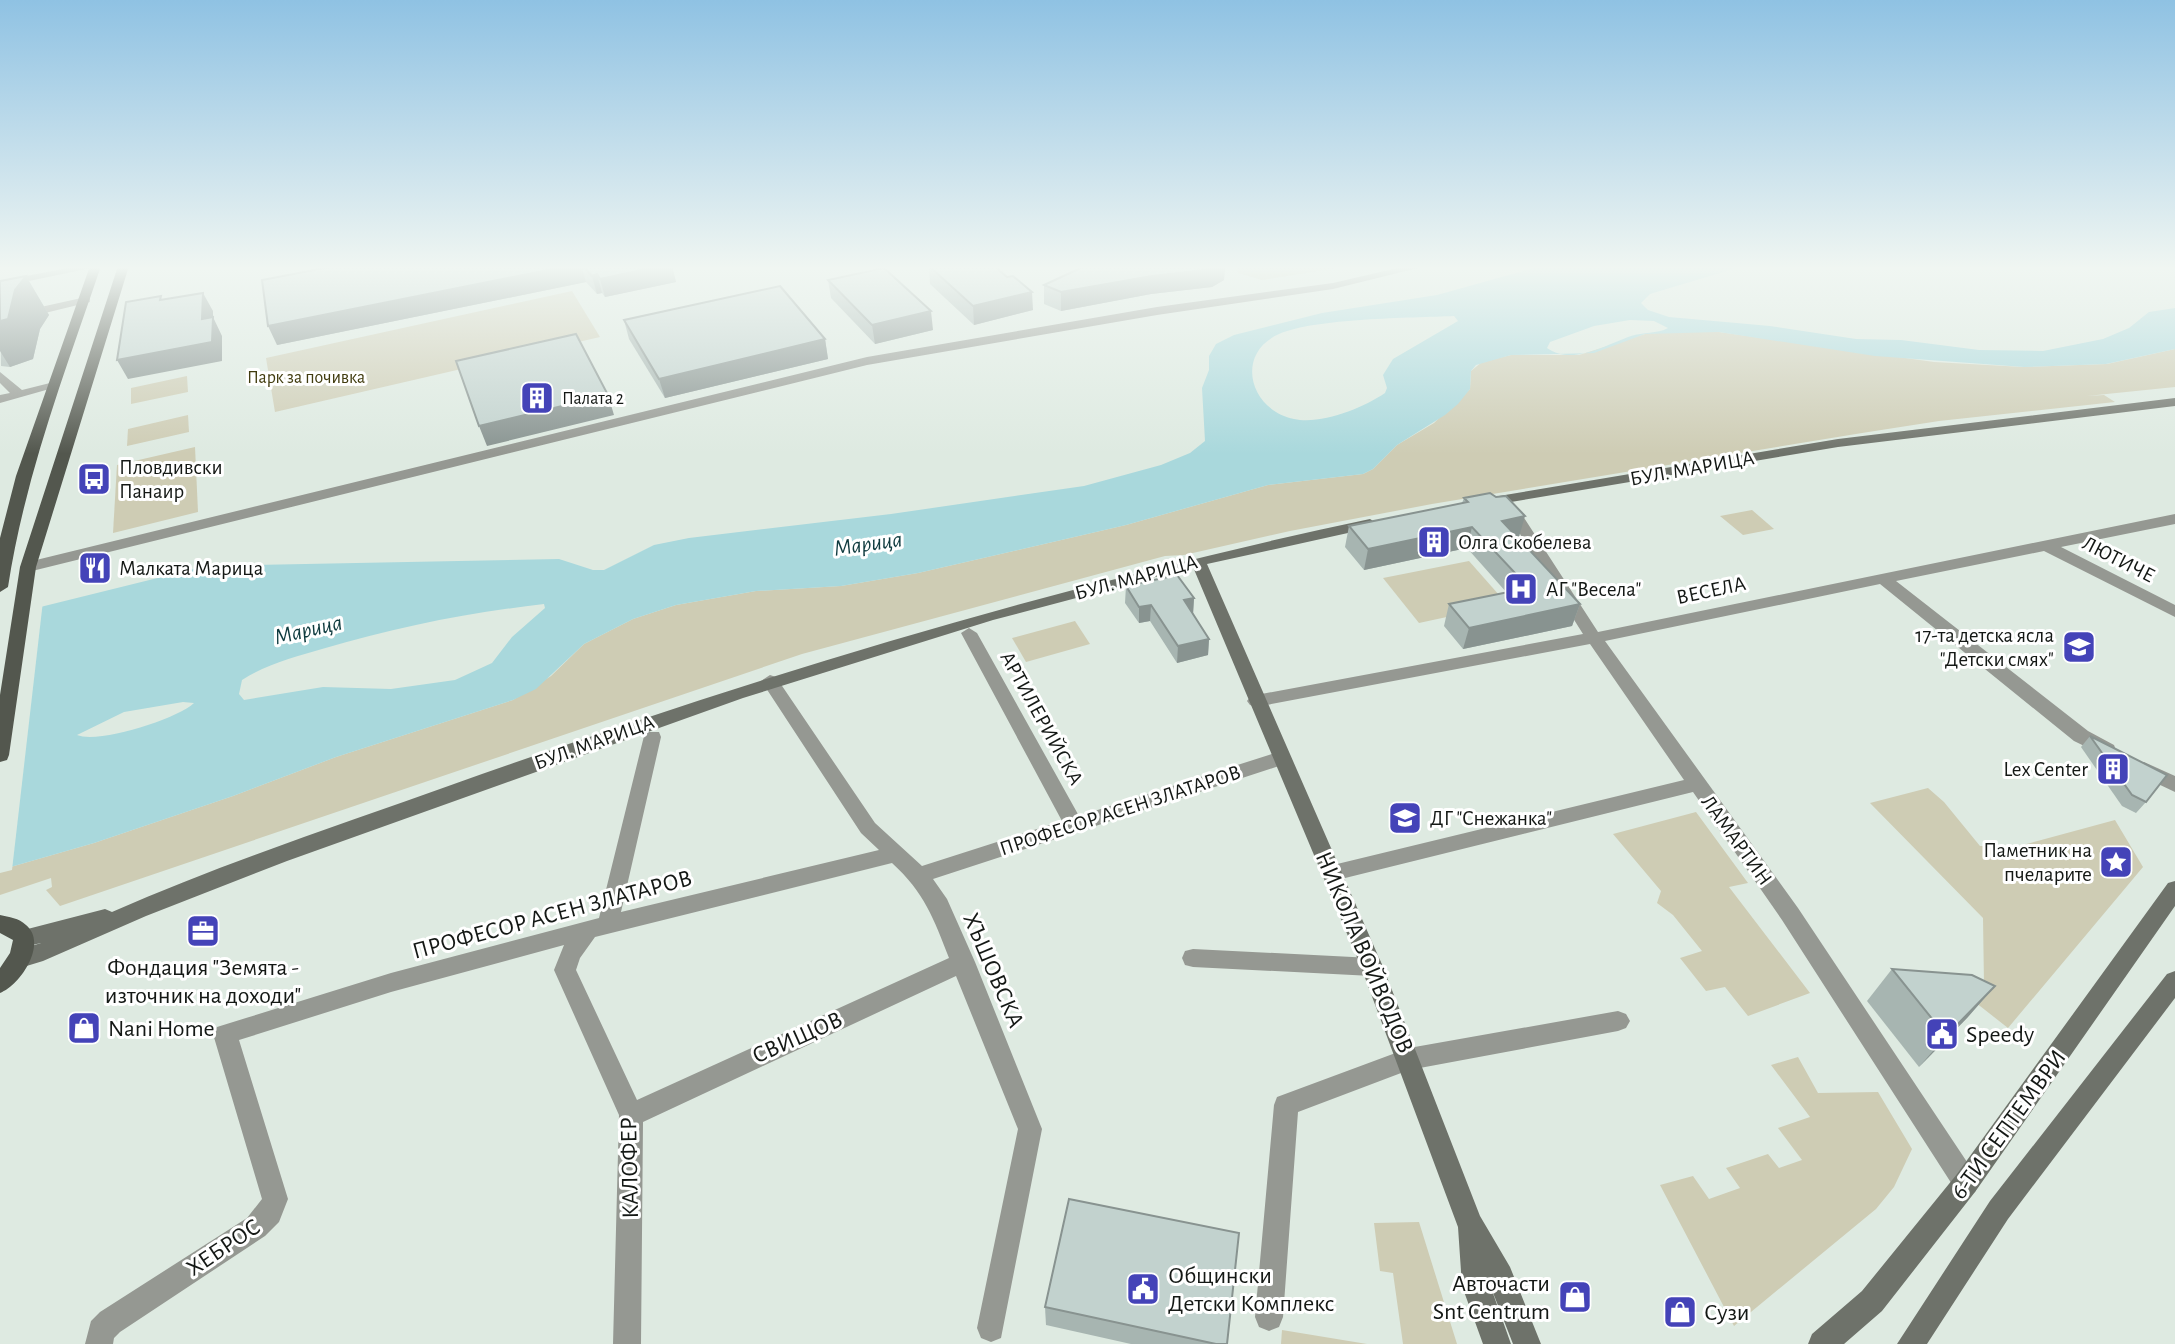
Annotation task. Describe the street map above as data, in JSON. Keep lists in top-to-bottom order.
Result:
{
  "streets": {
    "street": [
      "БУЛ. МАРИЦА",
      "ЛЮТИЧЕ",
      "ВЕСЕЛА",
      "АРТИЛЕРИЙСКА",
      "ПРОФЕСОР АСЕН ЗЛАТАРОВ",
      "ЛАМАРТИН",
      "НИКОЛА ВОЙВОДОВ",
      "ХЪШОВСКА",
      "СВИЩОВ",
      "6-ТИ СЕПТЕМВРИ",
      "КАЛОФЕР",
      "ХЕБРОС"
    ]
  },
  "crossings": [
    ["БУЛ. МАРИЦА", "ЛАМАРТИН"],
    ["БУЛ. МАРИЦА", "НИКОЛА ВОЙВОДОВ"],
    ["БУЛ. МАРИЦА", "ХЪШОВСКА"],
    ["ЛЮТИЧЕ", "ВЕСЕЛА"],
    ["ВЕСЕЛА", "ЛАМАРТИН"],
    ["ВЕСЕЛА", "НИКОЛА ВОЙВОДОВ"],
    ["АРТИЛЕРИЙСКА", "ПРОФЕСОР АСЕН ЗЛАТАРОВ"],
    ["ПРОФЕСОР АСЕН ЗЛАТАРОВ", "НИКОЛА ВОЙВОДОВ"],
    ["ПРОФЕСОР АСЕН ЗЛАТАРОВ", "ХЪШОВСКА"],
    ["ПРОФЕСОР АСЕН ЗЛАТАРОВ", "КАЛОФЕР"],
    ["ПРОФЕСОР АСЕН ЗЛАТАРОВ", "ХЕБРОС"],
    ["ЛАМАРТИН", "6-ТИ СЕПТЕМВРИ"],
    ["ХЪШОВСКА", "СВИЩОВ"],
    ["СВИЩОВ", "КАЛОФЕР"]
  ],
  "water": ["Марица"],
  "parks": ["Парк за почивка"],
  "places": {
    "building": ["Палата 2", "Олга Скобелева", "Lex Center"],
    "bus stop": ["Пловдивски Панаир"],
    "restaurant": ["Малката Марица"],
    "hospital": ["АГ \"Весела\""],
    "school or university": ["17-та детска ясла \"Детски смях\"", "ДГ \"Снежанка\""],
    "place": ["Паметник на пчеларите"],
    "office": ["Фондация \"Земята - източник на доходи\""],
    "shop": ["Nani Home", "Авточасти Snt Centrum", "Сузи"],
    "public building": ["Speedy", "Общински Детски Комплекс"]
  }
}
